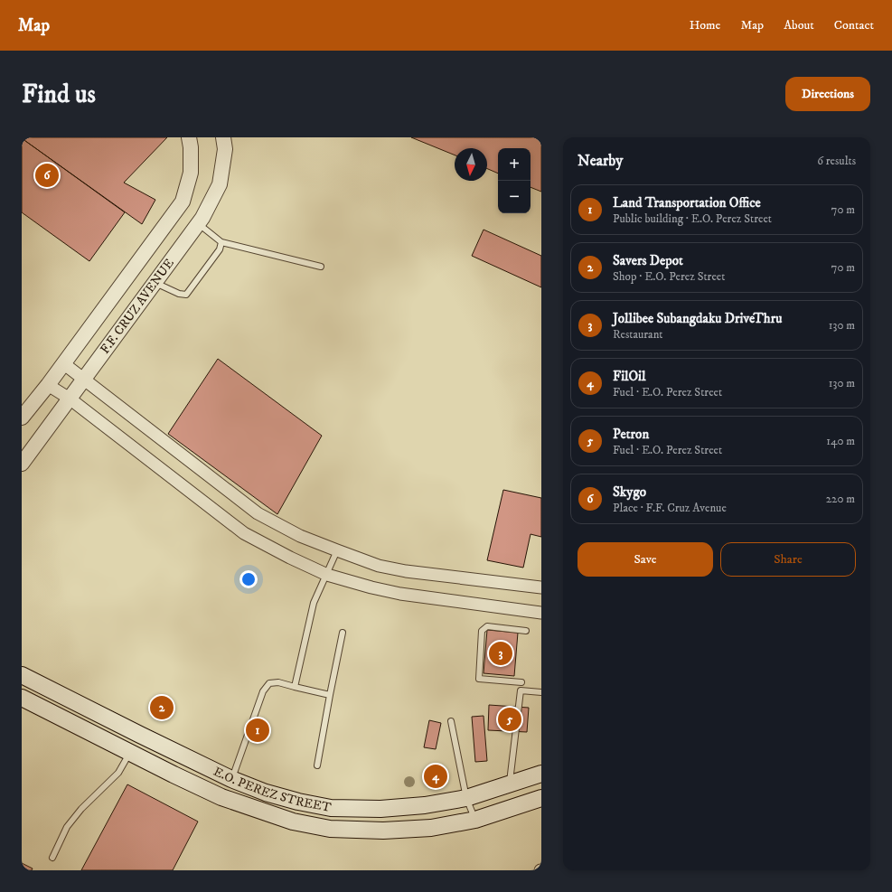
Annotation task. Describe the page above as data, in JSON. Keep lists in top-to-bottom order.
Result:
{
  "streets": {
    "main road": ["E.O. PEREZ STREET"],
    "street": ["F.F. CRUZ AVENUE"]
  },
  "north": "bottom",
  "page": {
    "header": "Map",
    "nav": [
      "Home",
      "Map",
      "About",
      "Contact"
    ],
    "buttons": [
      "Directions",
      ["Save", "Share"]
    ],
    "title": "Find us",
    "heading": ["Nearby", "6 results"],
    "map_buttons": ["+", "−"],
    "pins": [
      "6",
      "3",
      "2",
      "5",
      "1",
      "4"
    ],
    "list": [
      {
        "mark": "1",
        "name": "Land Transportation Office",
        "note": "Public building · E.O. Perez Street",
        "value": "70 m"
      },
      {
        "mark": "2",
        "name": "Savers Depot",
        "note": "Shop · E.O. Perez Street",
        "value": "70 m"
      },
      {
        "mark": "3",
        "name": "Jollibee Subangdaku DriveThru",
        "note": "Restaurant",
        "value": "130 m"
      },
      {
        "mark": "4",
        "name": "FilOil",
        "note": "Fuel · E.O. Perez Street",
        "value": "130 m"
      },
      {
        "mark": "5",
        "name": "Petron",
        "note": "Fuel · E.O. Perez Street",
        "value": "140 m"
      },
      {
        "mark": "6",
        "name": "Skygo",
        "note": "Place · F.F. Cruz Avenue",
        "value": "220 m"
      }
    ]
  }
}
